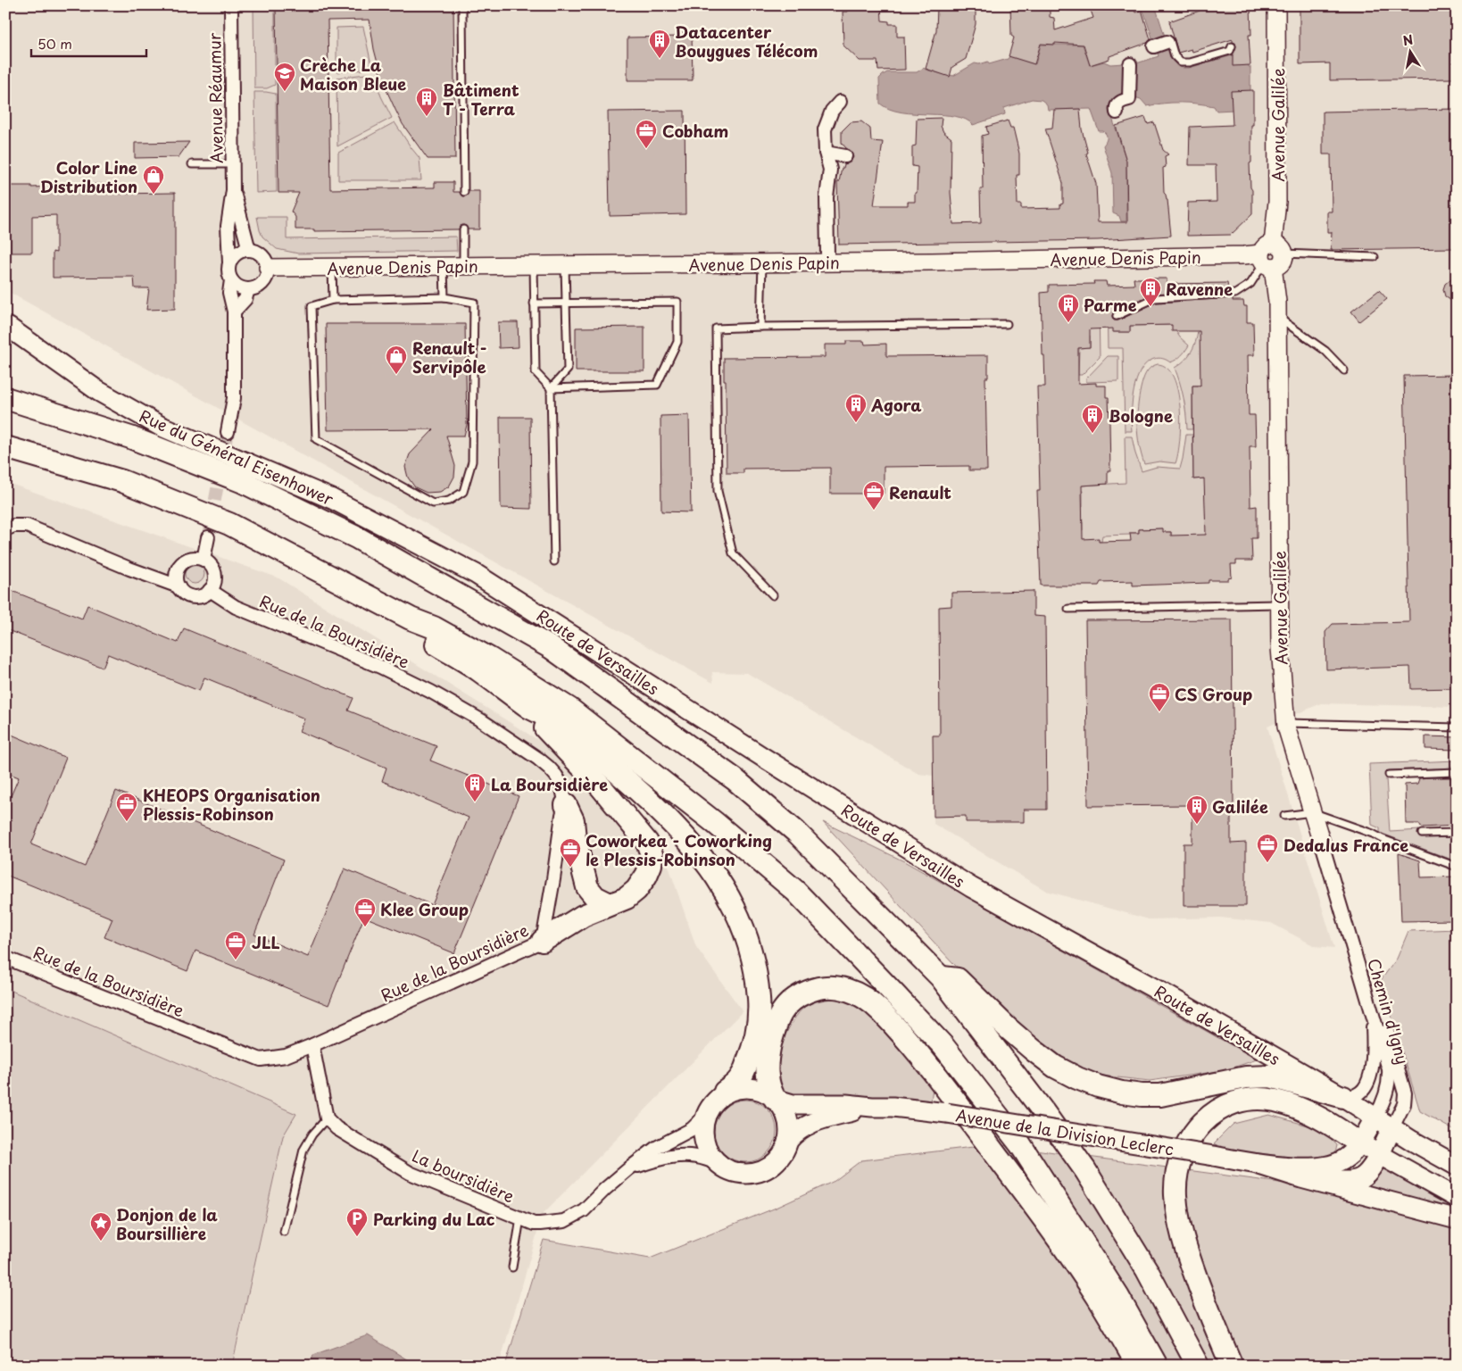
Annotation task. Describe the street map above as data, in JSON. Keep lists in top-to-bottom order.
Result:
{
  "streets": {
    "main road": [
      "Avenue Galilée",
      "Avenue Denis Papin",
      "Rue du Général Eisenhower",
      "Route de Versailles",
      "Avenue de la Division Leclerc"
    ],
    "street": [
      "Avenue Réaumur",
      "Rue de la Boursidière",
      "Chemin d'Igny",
      "La boursidière"
    ]
  },
  "crossings": [
    ["Avenue Réaumur", "Avenue Denis Papin"],
    ["Avenue Galilée", "Avenue Denis Papin"],
    ["Avenue Galilée", "Chemin d'Igny"],
    ["Rue du Général Eisenhower", "Route de Versailles"],
    ["Avenue de la Division Leclerc", "La boursidière"]
  ],
  "places": {
    "building": [
      "Datacenter Bouygues Télécom",
      "Bâtiment T - Terra",
      "Ravenne",
      "Parme",
      "Agora",
      "Bologne",
      "La Boursidière",
      "Galilée"
    ],
    "school or university": ["Crèche La Maison Bleue"],
    "office": [
      "Cobham",
      "Renault",
      "CS Group",
      "KHEOPS Organisation Plessis-Robinson",
      "Dedalus France",
      "Coworkea - Coworking le Plessis-Robinson",
      "Klee Group",
      "JLL"
    ],
    "shop": ["Color Line Distribution", "Renault - Servipôle"],
    "parking": ["Parking du Lac"],
    "place": ["Donjon de la Boursillière"]
  },
  "scale_bar": "50 m",
  "north": "top"
}
